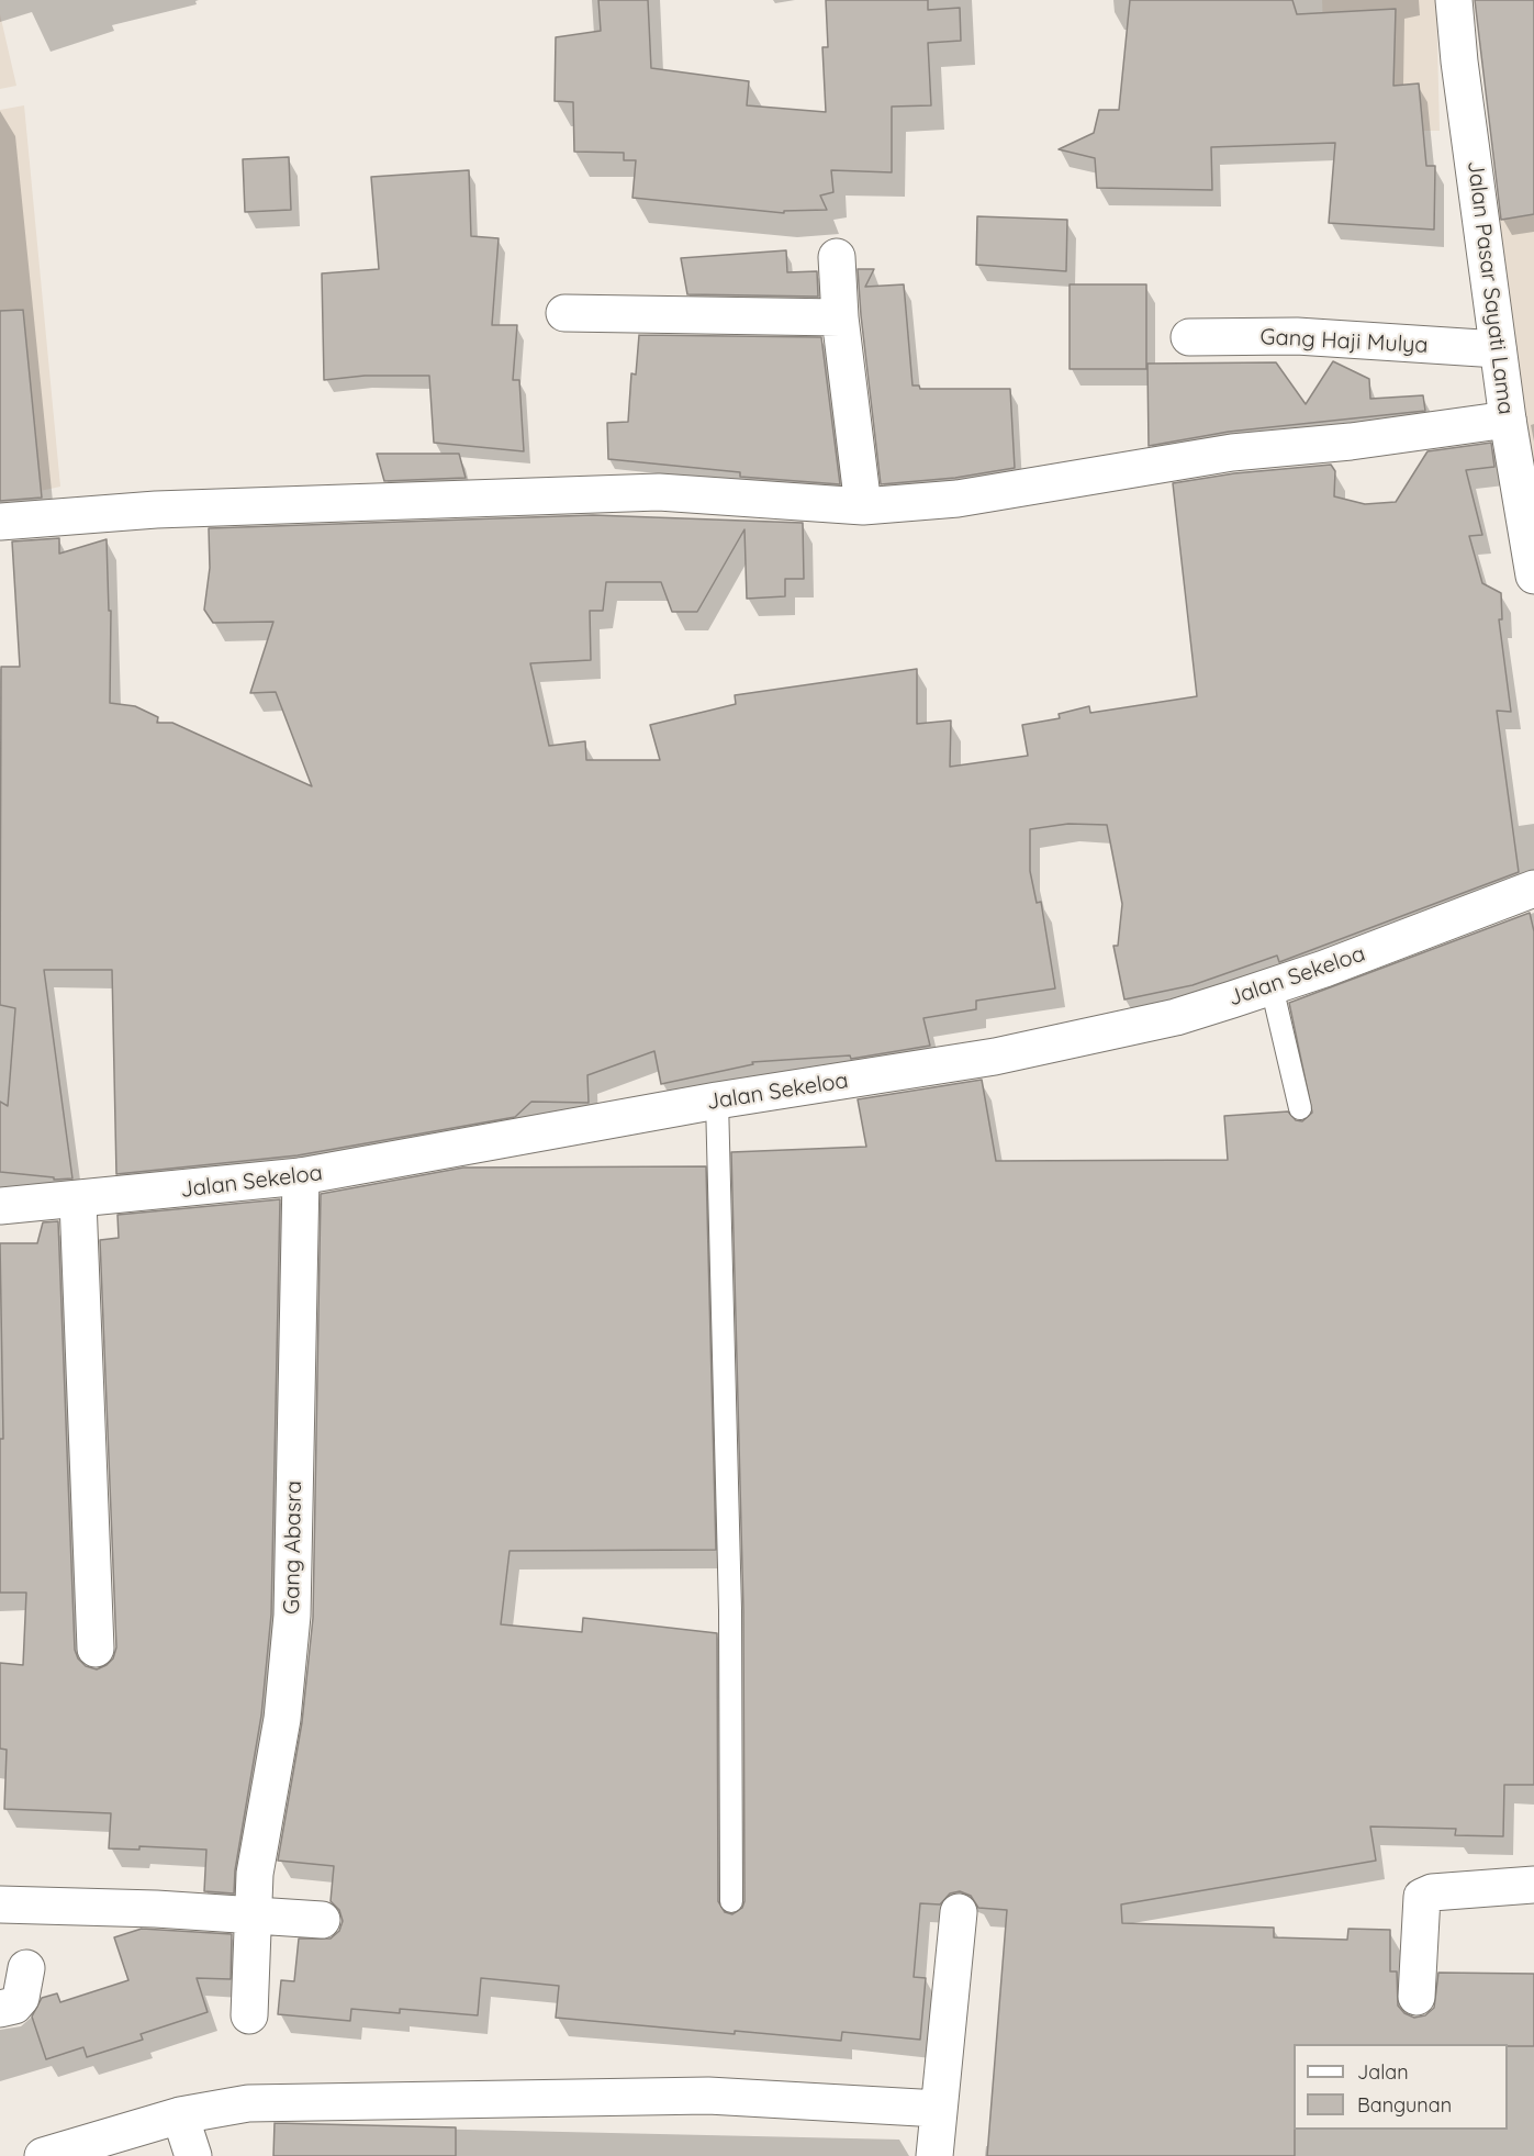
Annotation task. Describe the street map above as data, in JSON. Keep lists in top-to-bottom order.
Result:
{
  "streets": {
    "street": [
      "Jalan Pasar Sayati Lama",
      "Gang Haji Mulya",
      "Jalan Sekeloa",
      "Gang Abasra"
    ]
  },
  "crossings": [
    ["Jalan Pasar Sayati Lama", "Gang Haji Mulya"],
    ["Jalan Sekeloa", "Gang Abasra"]
  ],
  "legend": ["Jalan", "Bangunan"]
}
